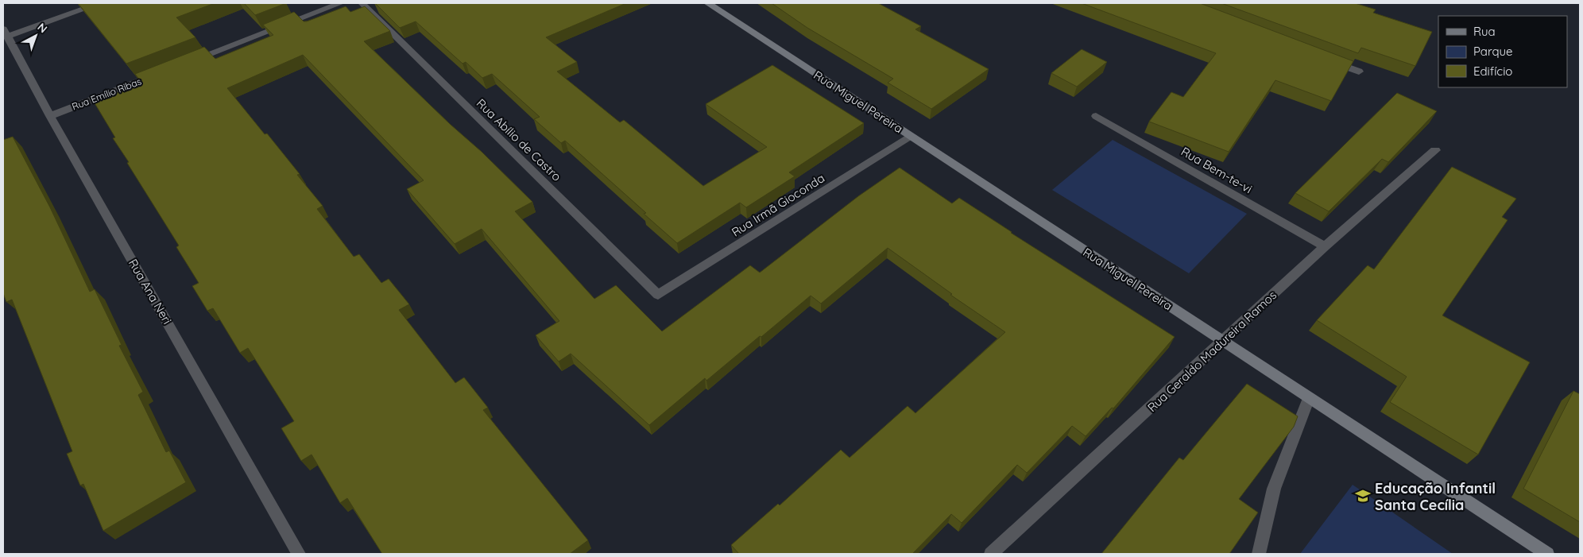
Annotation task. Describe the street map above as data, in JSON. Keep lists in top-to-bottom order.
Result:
{
  "streets": {
    "street": [
      "Rua Emílio Ribas",
      "Rua Miguel Pereira",
      "Rua Abílio de Castro",
      "Rua Bem-te-vi",
      "Rua Irmã Gioconda",
      "Rua Ana Neri",
      "Rua Geraldo Madureira Ramos"
    ]
  },
  "crossings": [
    ["Rua Emílio Ribas", "Rua Ana Neri"],
    ["Rua Miguel Pereira", "Rua Irmã Gioconda"],
    ["Rua Miguel Pereira", "Rua Geraldo Madureira Ramos"],
    ["Rua Abílio de Castro", "Rua Irmã Gioconda"],
    ["Rua Bem-te-vi", "Rua Geraldo Madureira Ramos"]
  ],
  "places": {
    "school or university": ["Educação Infantil Santa Cecília"]
  },
  "legend": ["Rua", "Parque", "Edifício"],
  "north": "top right"
}
